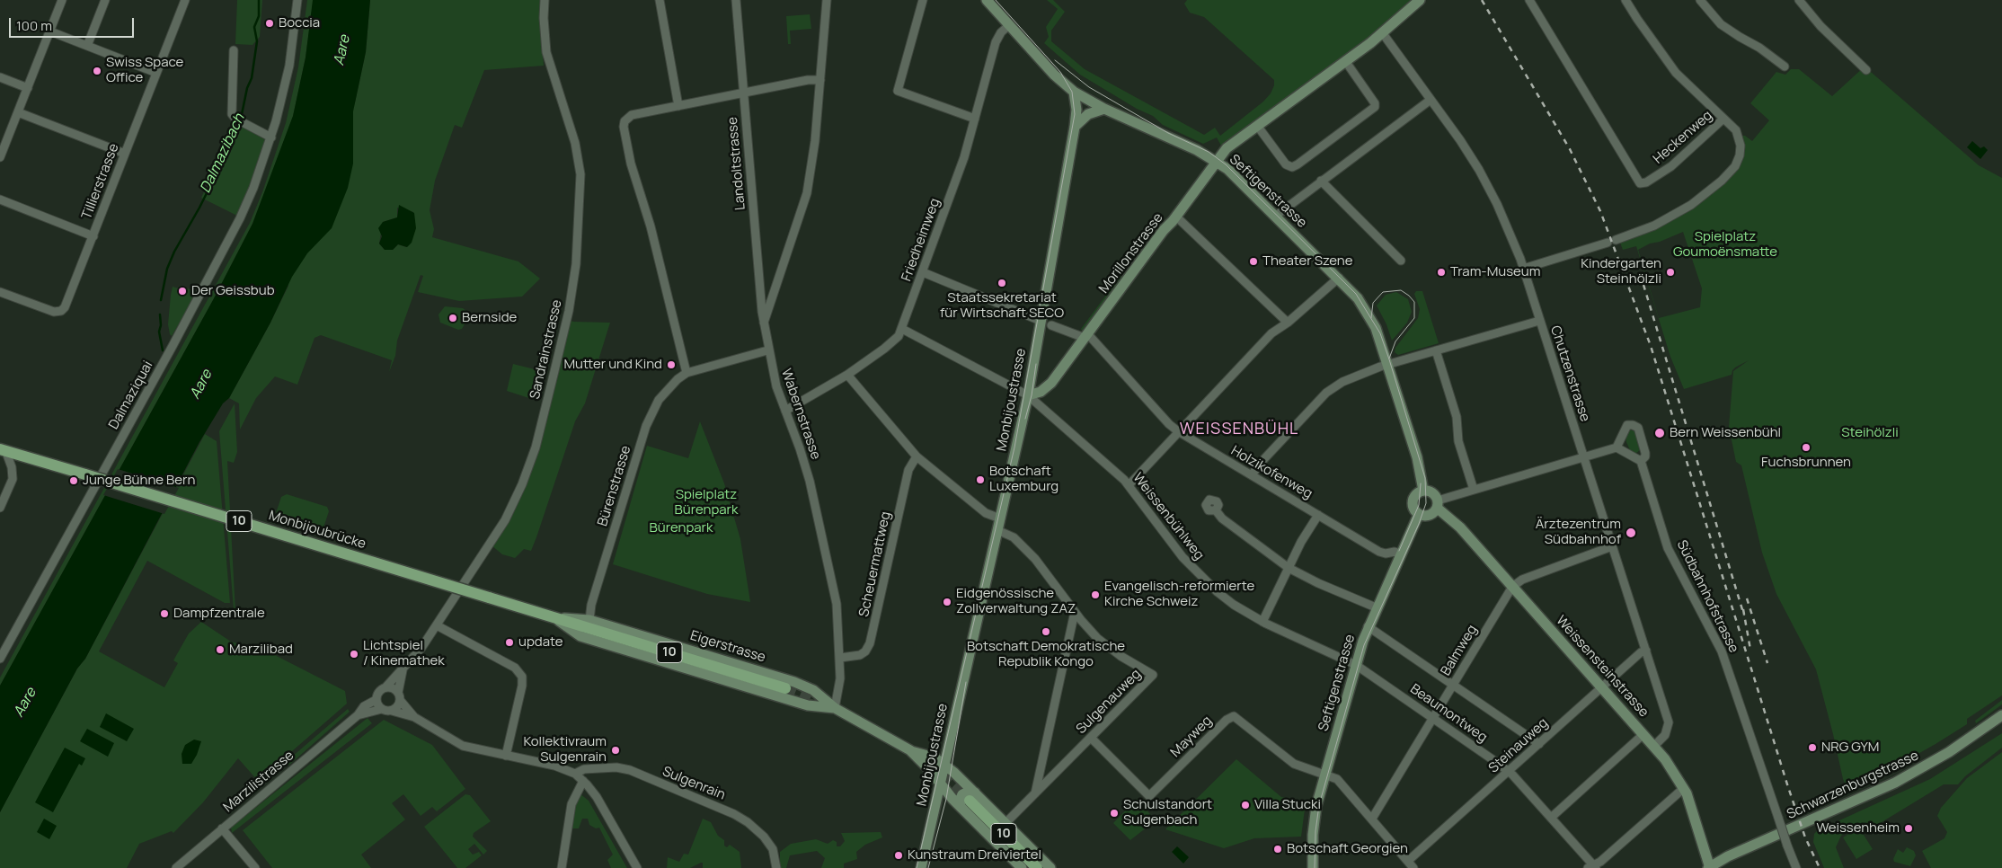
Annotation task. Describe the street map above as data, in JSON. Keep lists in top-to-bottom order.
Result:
{
  "streets": {
    "main road": [
      "Seftigenstrasse",
      "Morillonstrasse",
      "Monbijoustrasse",
      "10",
      "Monbijoubrücke",
      "Eigerstrasse",
      "Weissensteinstrasse",
      "Schwarzenburgstrasse"
    ],
    "street": [
      "Heckenweg",
      "Landoltstrasse",
      "Tillierstrasse",
      "Friedheimweg",
      "Sandrainstrasse",
      "Chutzenstrasse",
      "Dalmaziquai",
      "Wabernstrasse",
      "Holzikofenweg",
      "Bürenstrasse",
      "Weissenbühlweg",
      "Scheuermattweg",
      "Südbahnhofstrasse",
      "Balmweg",
      "Sulgenauweg",
      "Beaumontweg",
      "Mayweg",
      "Steinauweg",
      "Marzilistrasse",
      "Sulgenrain"
    ]
  },
  "crossings": [
    ["Landoltstrasse", "Wabernstrasse"],
    ["Seftigenstrasse", "Friedheimweg"],
    ["Seftigenstrasse", "Morillonstrasse"],
    ["Seftigenstrasse", "Monbijoustrasse"],
    ["Seftigenstrasse", "Holzikofenweg"],
    ["Seftigenstrasse", "Weissenbühlweg"],
    ["Seftigenstrasse", "Weissensteinstrasse"],
    ["Seftigenstrasse", "Beaumontweg"],
    ["Seftigenstrasse", "Mayweg"],
    ["Friedheimweg", "Wabernstrasse"],
    ["Friedheimweg", "Weissenbühlweg"],
    ["Morillonstrasse", "Chutzenstrasse"],
    ["Morillonstrasse", "Monbijoustrasse"],
    ["Morillonstrasse", "Holzikofenweg"],
    ["Morillonstrasse", "Weissenbühlweg"],
    ["Sandrainstrasse", "Marzilistrasse"],
    ["Chutzenstrasse", "Balmweg"],
    ["Chutzenstrasse", "Weissensteinstrasse"],
    ["Chutzenstrasse", "Steinauweg"],
    ["Monbijoustrasse", "Weissenbühlweg"],
    ["Monbijoustrasse", "Eigerstrasse"],
    ["Monbijoustrasse", "Sulgenauweg"],
    ["Wabernstrasse", "Bürenstrasse"],
    ["Wabernstrasse", "Scheuermattweg"],
    ["Wabernstrasse", "Eigerstrasse"],
    ["Bürenstrasse", "Eigerstrasse"],
    ["Weissenbühlweg", "Beaumontweg"],
    ["Monbijoubrücke", "Eigerstrasse"],
    ["Eigerstrasse", "Sulgenauweg"],
    ["Balmweg", "Weissensteinstrasse"],
    ["Balmweg", "Beaumontweg"],
    ["Weissensteinstrasse", "Steinauweg"],
    ["Weissensteinstrasse", "Schwarzenburgstrasse"],
    ["Sulgenauweg", "Mayweg"],
    ["Beaumontweg", "Steinauweg"]
  ],
  "districts": ["WEISSENBÜHL"],
  "water": ["Aare", "Dalmazibach"],
  "parks": [
    "Spielplatz Goumoënsmatte",
    "Steihölzli",
    "Spielplatz Bürenpark",
    "Bürenpark"
  ],
  "places": [
    "Boccia",
    "Swiss Space Office",
    "Theater Szene",
    "Tram-Museum",
    "Kindergarten Steinhölzli",
    "Staatssekretariat für Wirtschaft SECO",
    "Der Geissbub",
    "Bernside",
    "Mutter und Kind",
    "Bern Weissenbühl",
    "Fuchsbrunnen",
    "Botschaft Luxemburg",
    "Junge Bühne Bern",
    "Ärztezentrum Südbahnhof",
    "Evangelisch-reformierte Kirche Schweiz",
    "Eidgenössische Zollverwaltung ZAZ",
    "Dampfzentrale",
    "Botschaft Demokratische Republik Kongo",
    "update",
    "Marzilibad",
    "Lichtspiel / Kinemathek",
    "NRG GYM",
    "Kollektivraum Sulgenrain",
    "Villa Stucki",
    "Schulstandort Sulgenbach",
    "Weissenheim",
    "Botschaft Georgien",
    "Kunstraum Dreiviertel"
  ],
  "scale_bar": "100 m"
}
